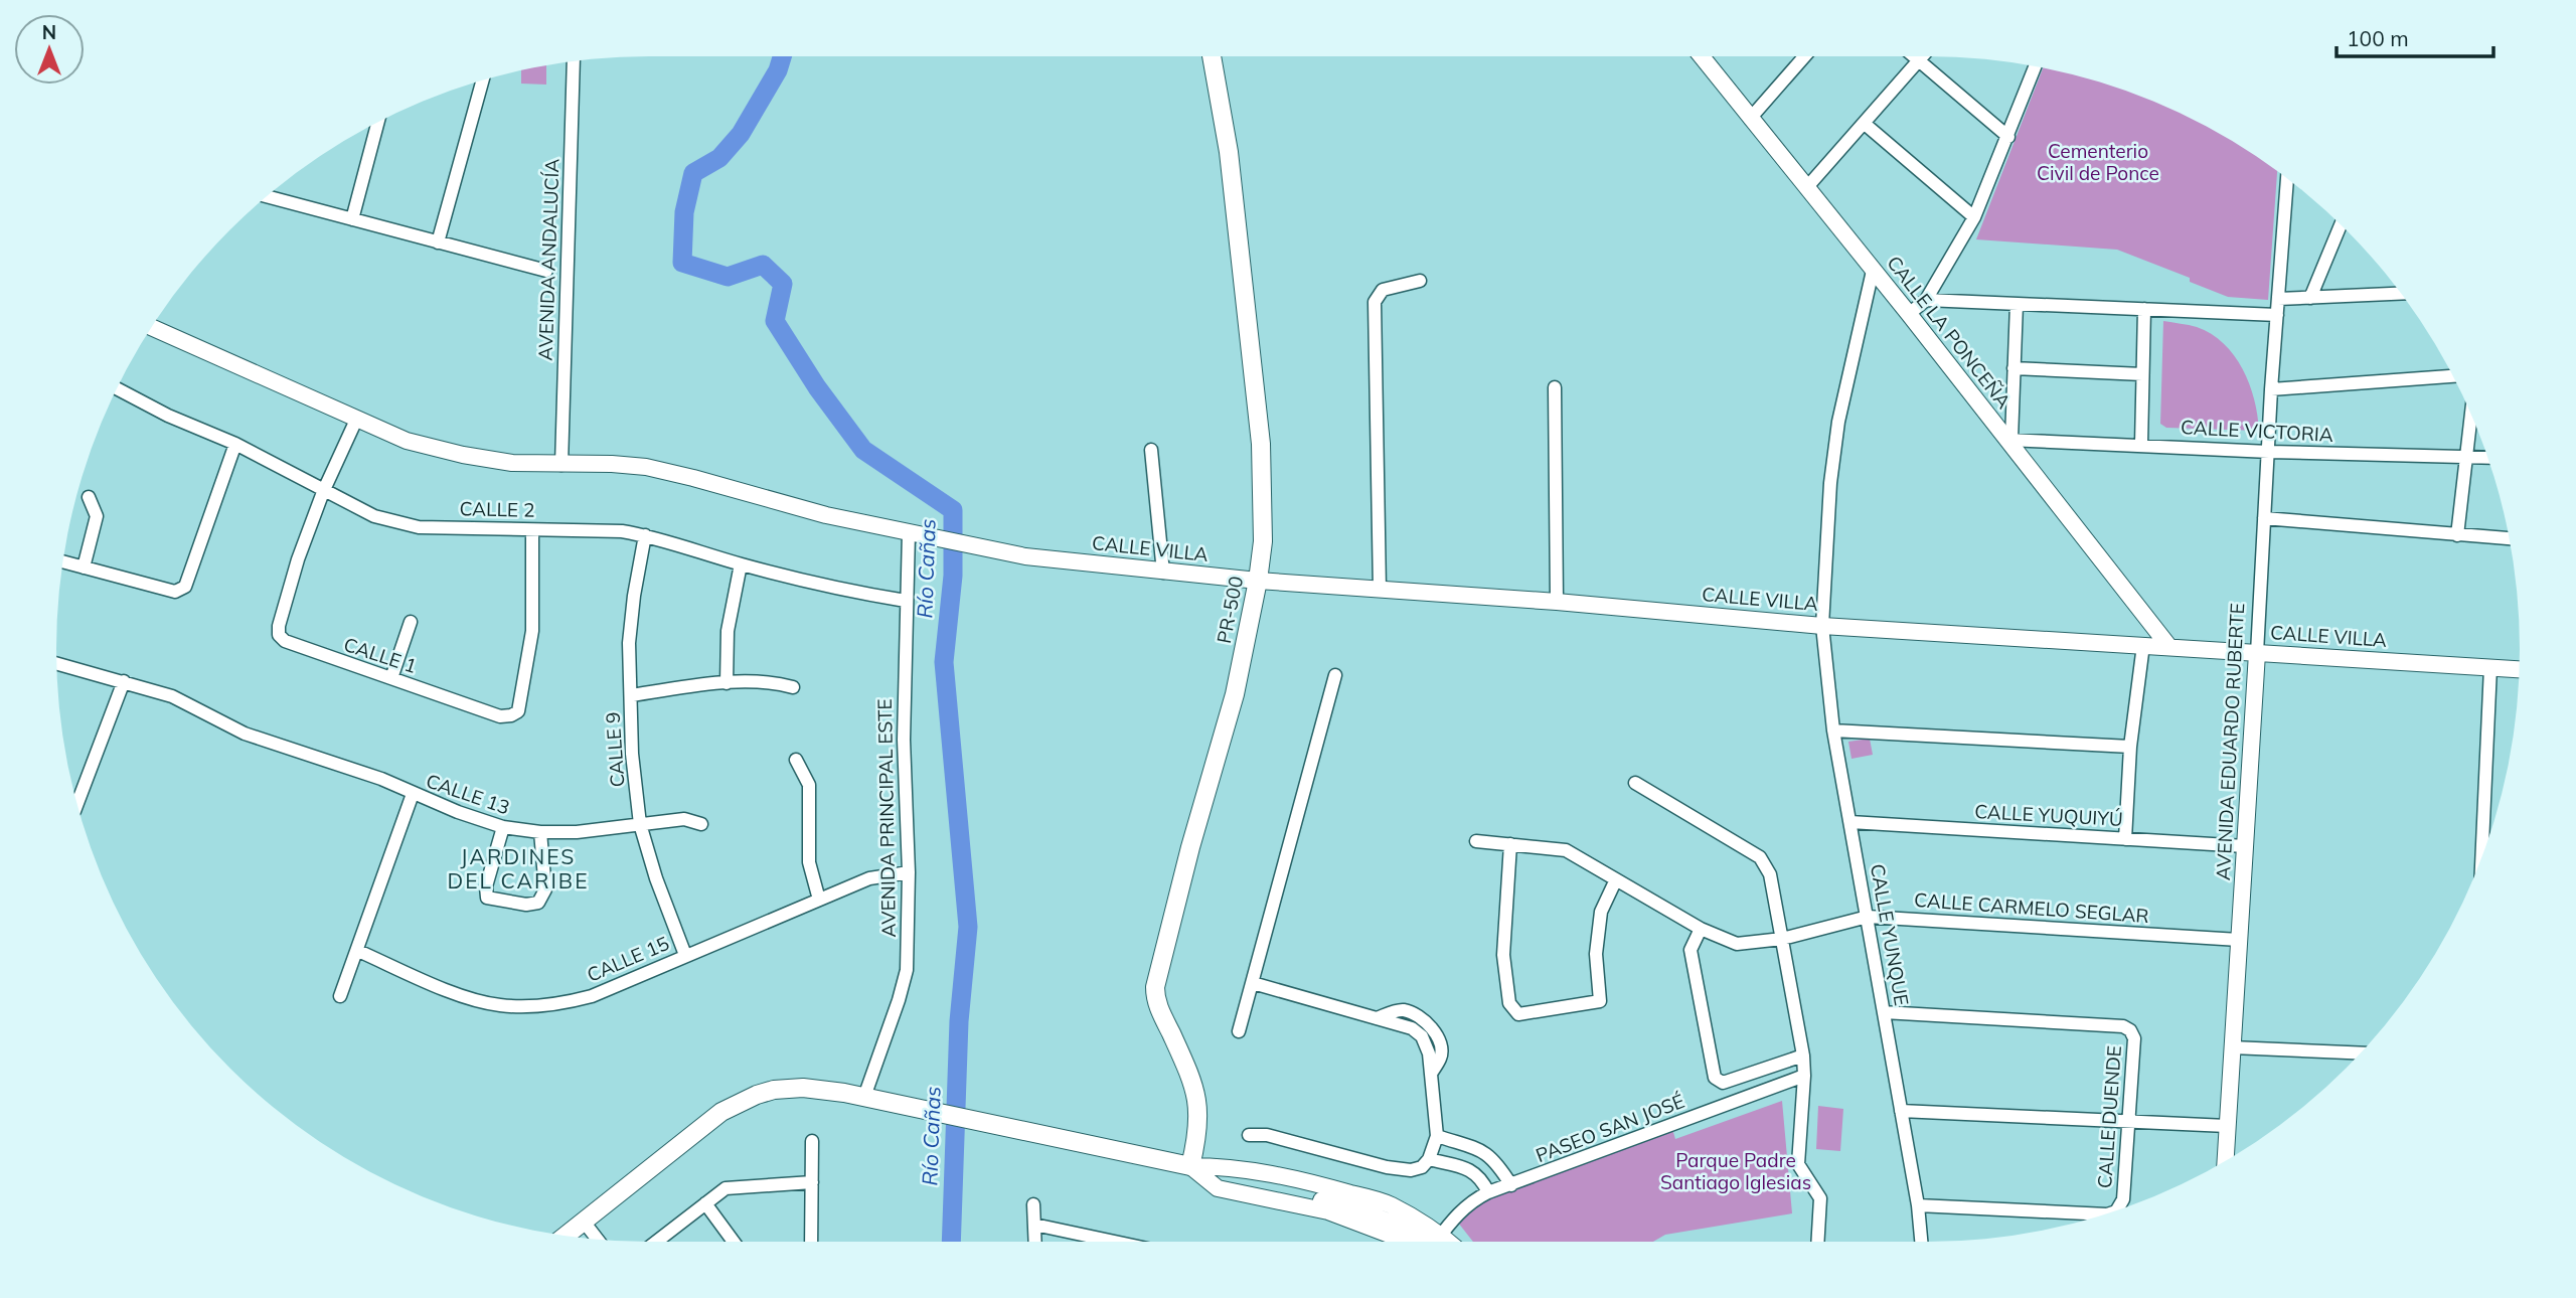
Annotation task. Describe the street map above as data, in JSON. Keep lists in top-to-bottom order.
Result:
{
  "streets": {
    "highway": ["PR-500"],
    "main road": ["CALLE LA PONCEÑA", "CALLE VILLA", "AVENIDA EDUARDO RUBERTE"],
    "street": [
      "AVENIDA ANDALUCÍA",
      "CALLE VICTORIA",
      "CALLE 2",
      "CALLE 1",
      "CALLE 9",
      "CALLE 13",
      "CALLE YUQUIYÚ",
      "AVENIDA PRINCIPAL ESTE",
      "CALLE CARMELO SEGLAR",
      "CALLE YUNQUE",
      "CALLE 15",
      "CALLE DUENDE",
      "PASEO SAN JOSÉ"
    ]
  },
  "crossings": [
    ["AVENIDA ANDALUCÍA", "CALLE VILLA"],
    ["CALLE LA PONCEÑA", "CALLE VICTORIA"],
    ["CALLE LA PONCEÑA", "CALLE VILLA"],
    ["CALLE LA PONCEÑA", "CALLE YUNQUE"],
    ["CALLE VICTORIA", "AVENIDA EDUARDO RUBERTE"],
    ["CALLE 2", "CALLE 1"],
    ["CALLE 2", "CALLE 9"],
    ["CALLE 2", "AVENIDA PRINCIPAL ESTE"],
    ["CALLE VILLA", "PR-500"],
    ["CALLE VILLA", "CALLE 1"],
    ["CALLE VILLA", "AVENIDA EDUARDO RUBERTE"],
    ["CALLE VILLA", "AVENIDA PRINCIPAL ESTE"],
    ["CALLE VILLA", "CALLE YUNQUE"],
    ["AVENIDA EDUARDO RUBERTE", "CALLE YUQUIYÚ"],
    ["AVENIDA EDUARDO RUBERTE", "CALLE CARMELO SEGLAR"],
    ["CALLE 9", "CALLE 13"],
    ["CALLE 9", "CALLE 15"],
    ["CALLE 13", "CALLE 15"],
    ["CALLE YUQUIYÚ", "CALLE YUNQUE"],
    ["AVENIDA PRINCIPAL ESTE", "CALLE 15"],
    ["CALLE CARMELO SEGLAR", "CALLE YUNQUE"],
    ["CALLE YUNQUE", "CALLE DUENDE"]
  ],
  "districts": ["JARDINES DEL CARIBE"],
  "water": ["Río Cañas"],
  "parks": ["Cementerio Civil de Ponce", "Parque Padre Santiago Iglesias"],
  "scale_bar": "100 m",
  "north": "top"
}
